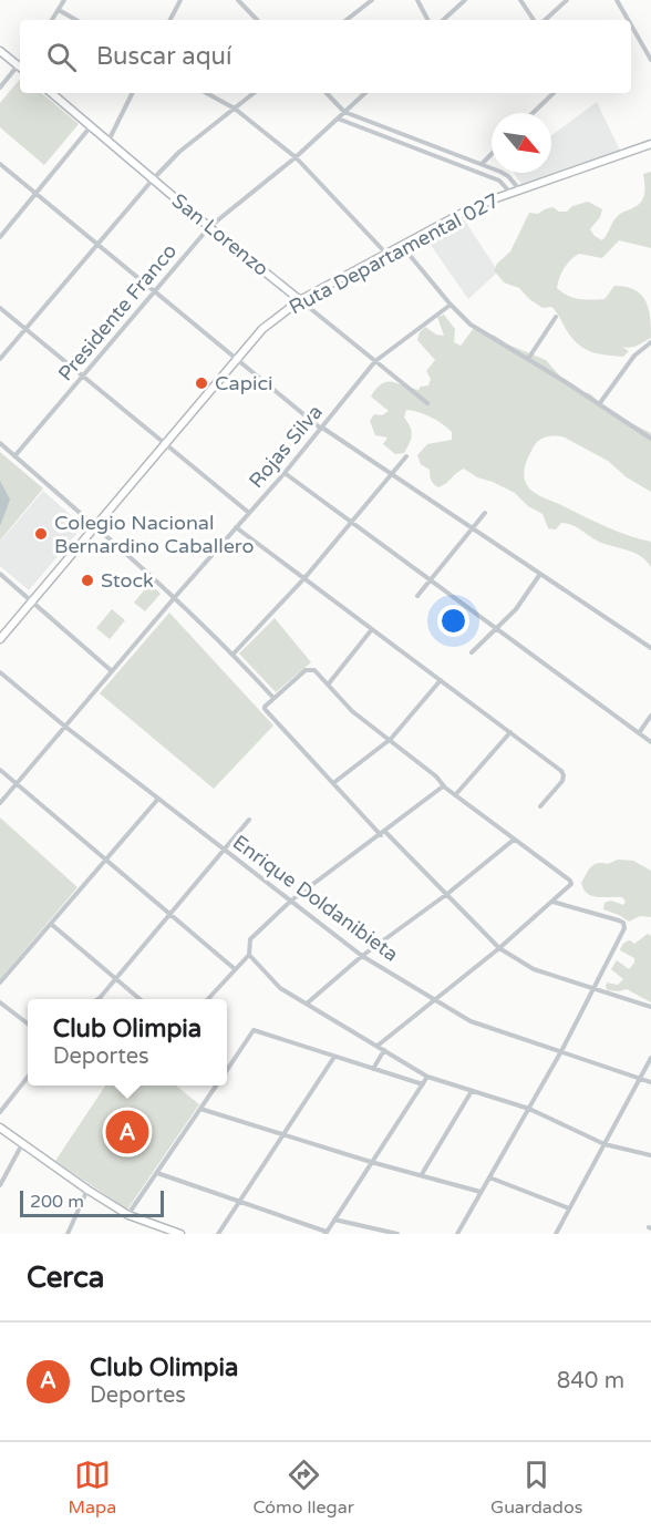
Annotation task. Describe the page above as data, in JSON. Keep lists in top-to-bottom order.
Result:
{
  "streets": {
    "main road": ["San Lorenzo", "Ruta Departamental 027"],
    "street": ["Presidente Franco", "Rojas Silva", "Enrique Doldanibieta"]
  },
  "crossings": [
    ["San Lorenzo", "Ruta Departamental 027"],
    ["San Lorenzo", "Presidente Franco"],
    ["San Lorenzo", "Rojas Silva"],
    ["Rojas Silva", "Enrique Doldanibieta"]
  ],
  "places": ["Capici", "Colegio Nacional Bernardino Caballero", "Stock"],
  "scale_bar": "200 m",
  "north": "bottom right",
  "page": {
    "search": "Buscar aquí",
    "popup": ["Club Olimpia", "Deportes"],
    "pins": "A",
    "scale": "200 m",
    "heading": "Cerca",
    "list": [
      {
        "mark": "A",
        "name": "Club Olimpia",
        "note": "Deportes",
        "value": "840 m"
      }
    ],
    "nav": ["Mapa", "Cómo llegar", "Guardados"]
  }
}
